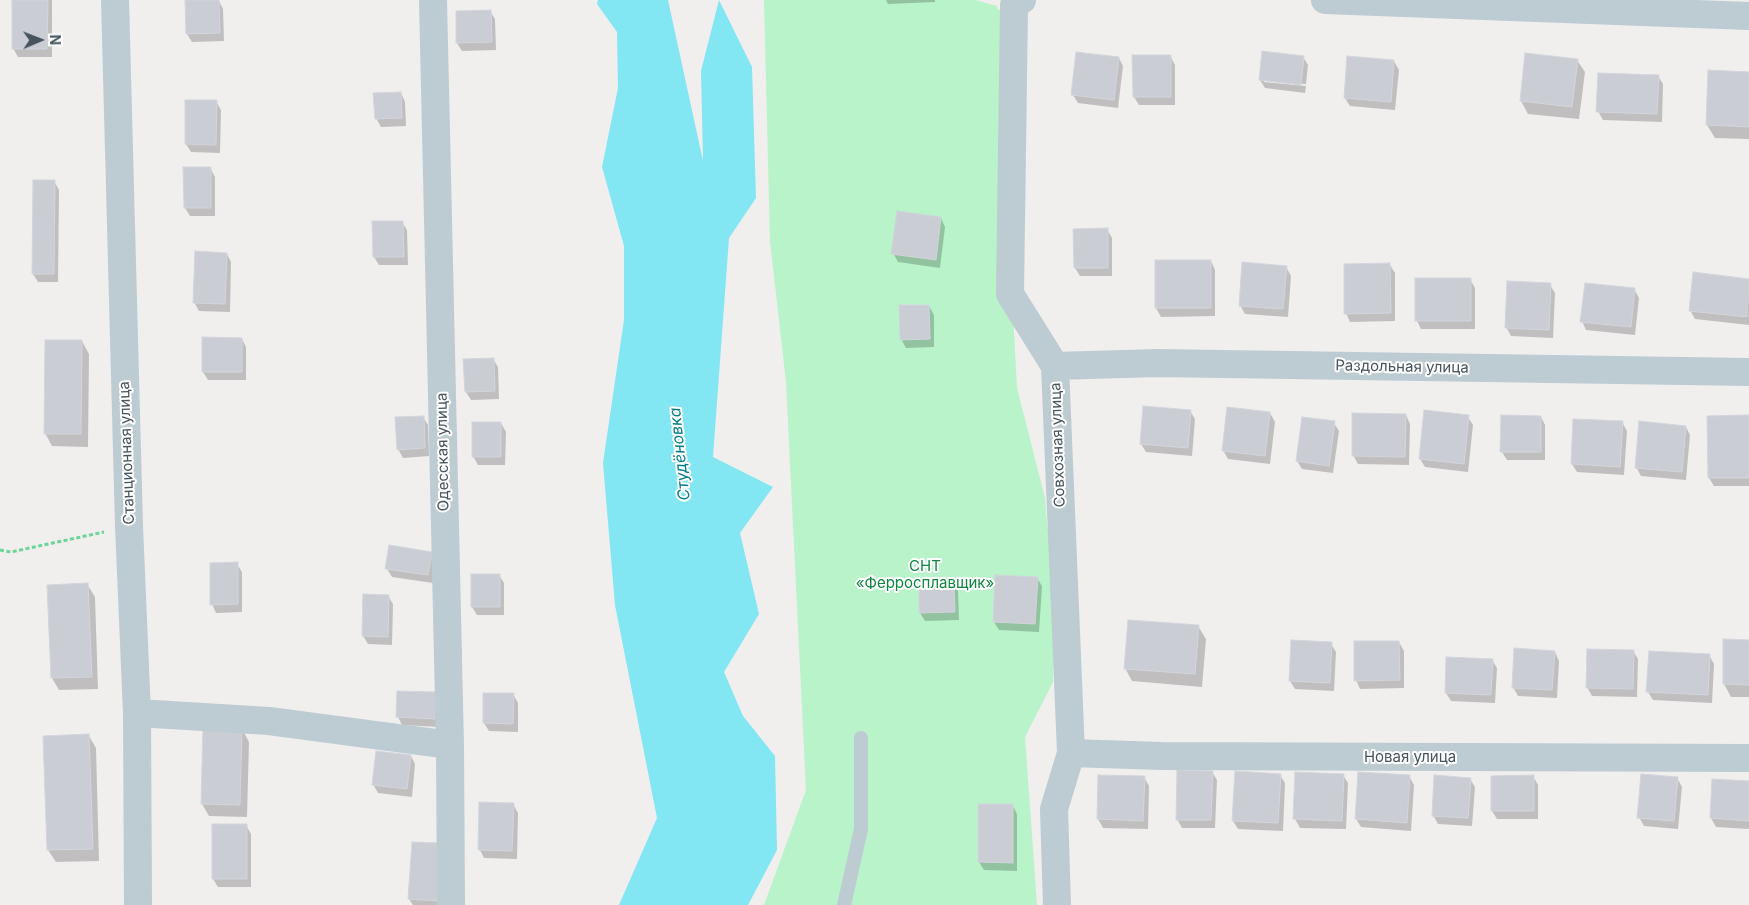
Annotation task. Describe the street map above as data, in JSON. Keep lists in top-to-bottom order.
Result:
{
  "streets": {
    "street": [
      "Раздольная улица",
      "Совхозная улица",
      "Одесская улица",
      "Станционная улица",
      "Новая улица"
    ]
  },
  "crossings": [
    ["Раздольная улица", "Совхозная улица"],
    ["Совхозная улица", "Новая улица"]
  ],
  "water": ["Студёновка"],
  "parks": ["СНТ «Ферросплавщик»"],
  "north": "right"
}
